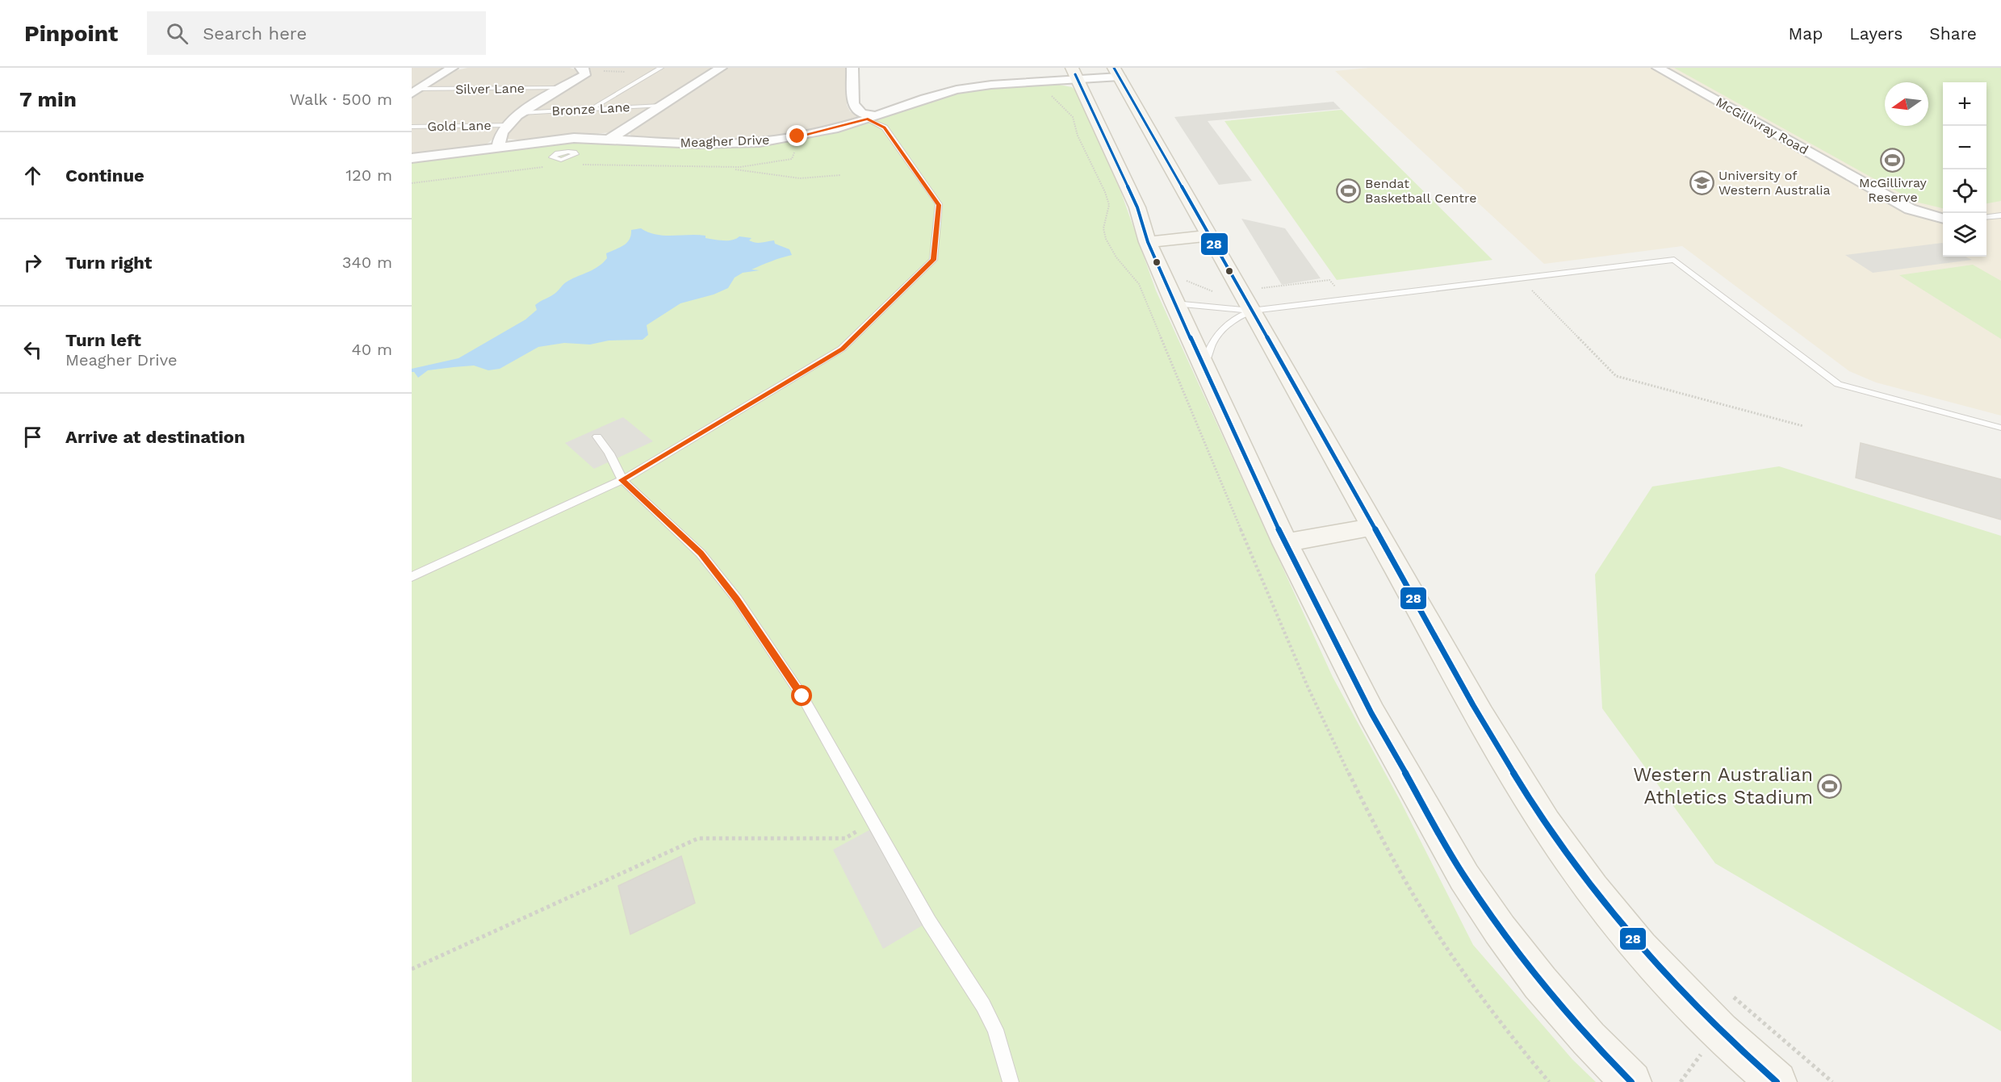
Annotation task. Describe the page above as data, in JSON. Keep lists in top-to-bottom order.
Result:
{
  "streets": {
    "street": ["McGillivray Road", "Meagher Drive"],
    "lane": ["Silver Lane", "Bronze Lane", "Gold Lane"]
  },
  "places": {
    "sports": ["McGillivray Reserve", "Bendat Basketball Centre", "Western Australian Athletics Stadium"],
    "school or university": ["University of Western Australia"]
  },
  "lines": ["transit line 28"],
  "north": "left",
  "page": {
    "header": "Pinpoint",
    "search": "Search here",
    "nav": ["Map", "Layers", "Share"],
    "heading": ["7 min", "Walk · 500 m"],
    "map_buttons": ["+", "−"],
    "list": [
      ["Continue", "120 m"],
      ["Turn right", "340 m"],
      ["Turn left", "Meagher Drive", "40 m"],
      "Arrive at destination"
    ]
  }
}
